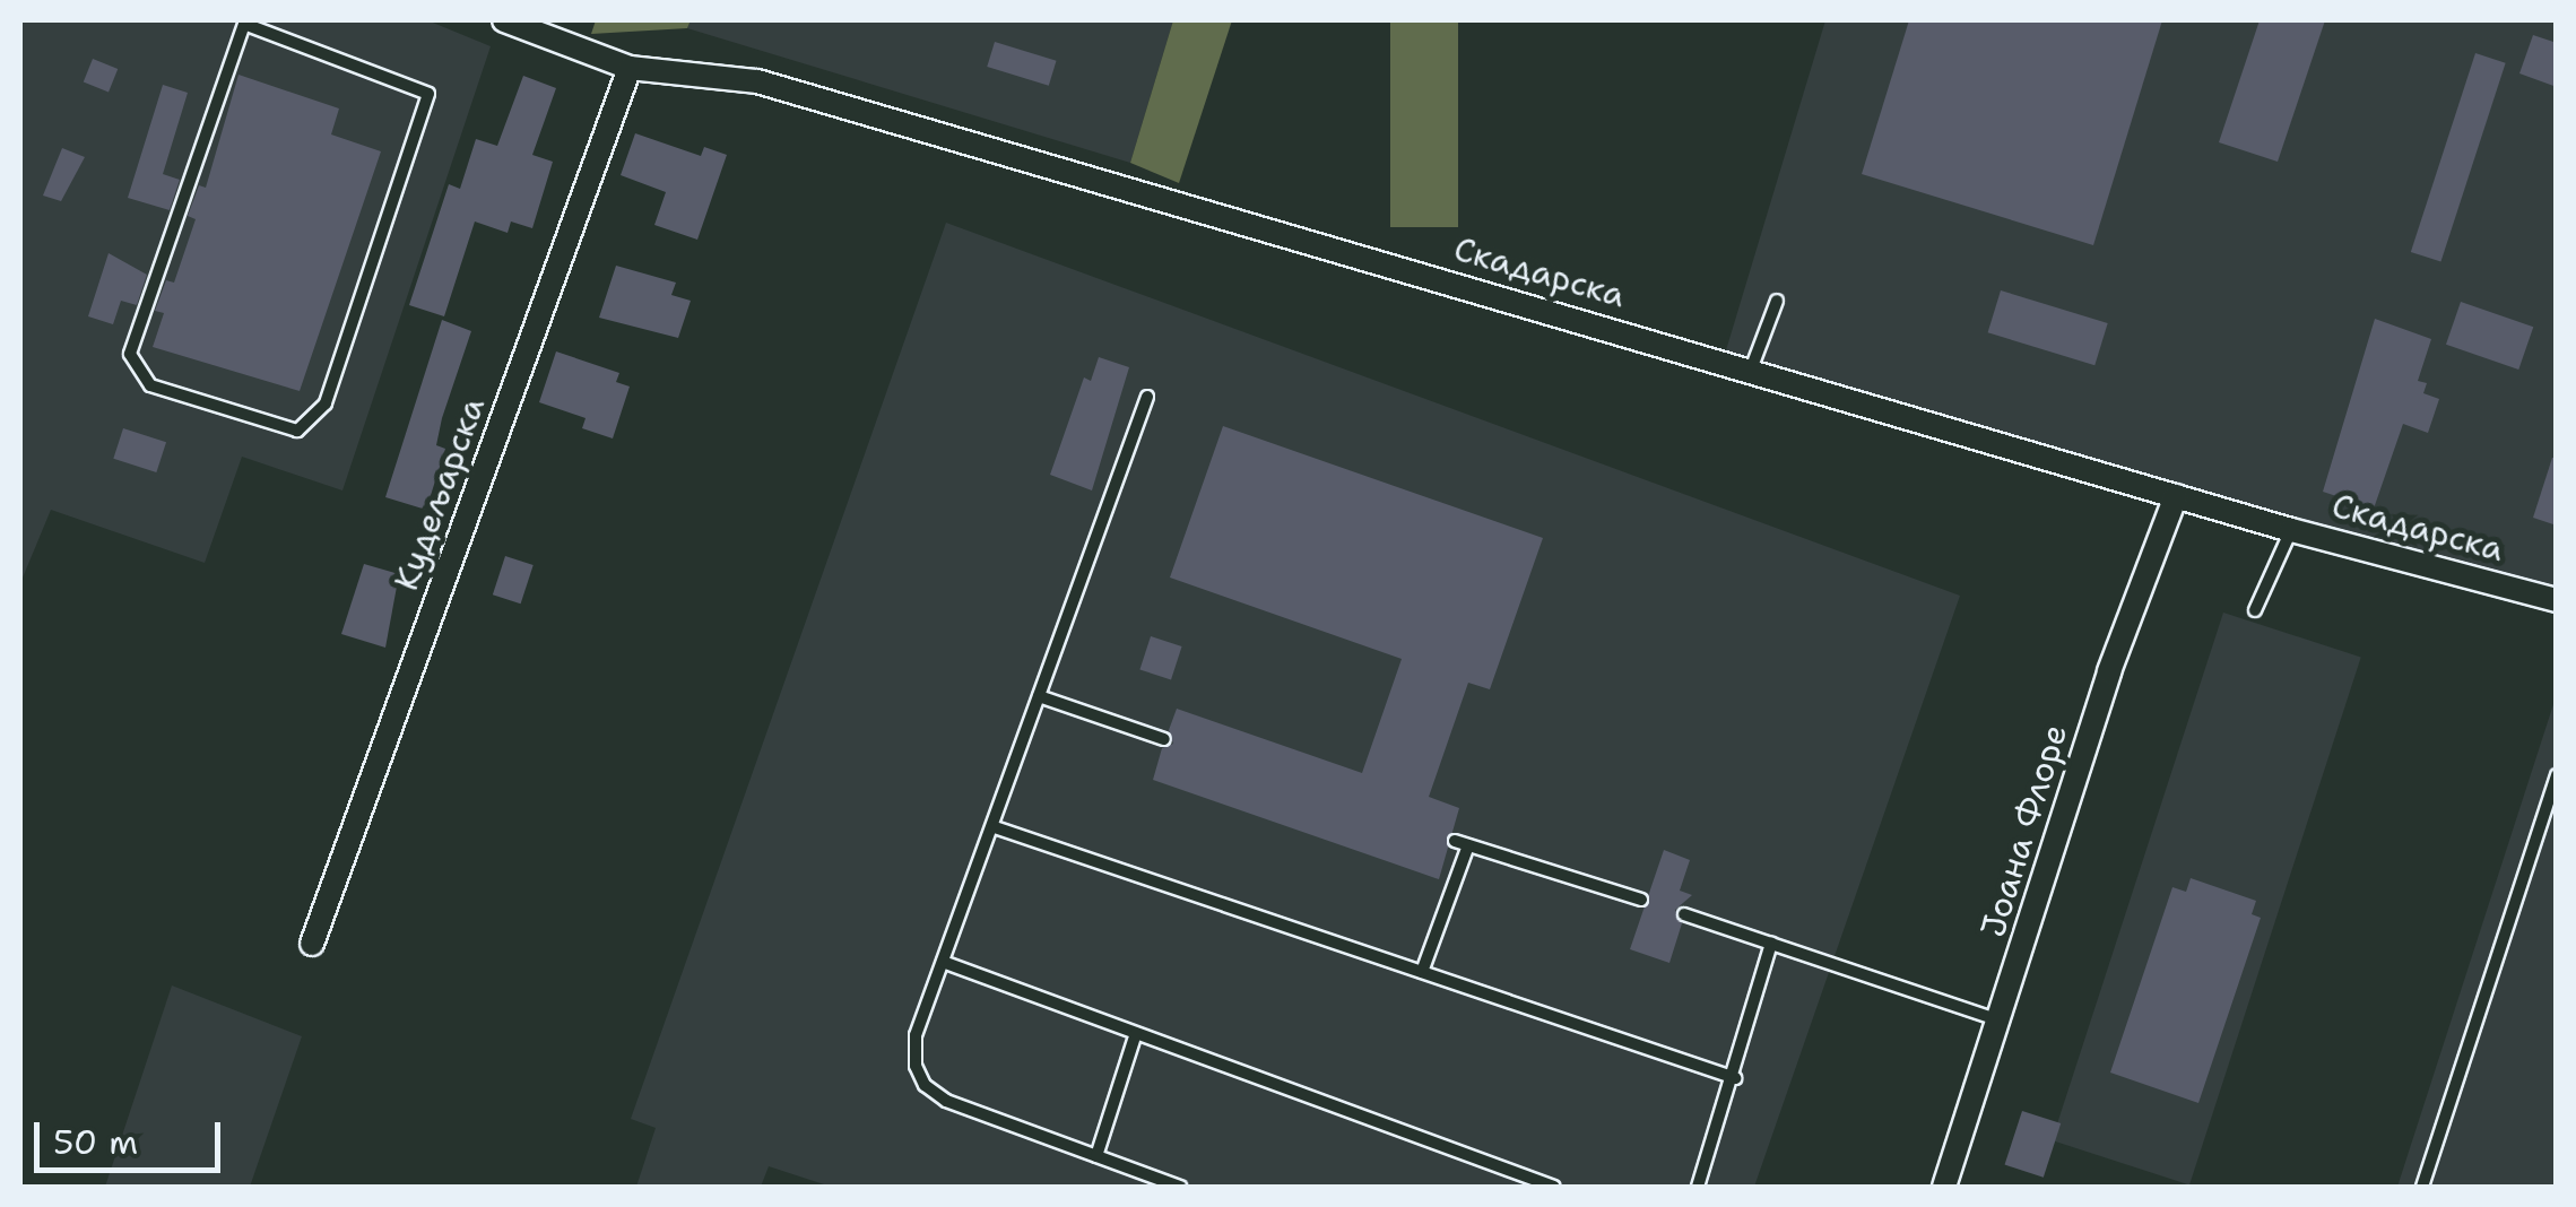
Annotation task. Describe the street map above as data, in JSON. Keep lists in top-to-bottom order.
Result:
{
  "streets": {
    "street": ["Скадарска", "Кудељарска", "Јоана Флоре"]
  },
  "crossings": [
    ["Скадарска", "Кудељарска"],
    ["Скадарска", "Јоана Флоре"]
  ],
  "scale_bar": "50 m"
}
